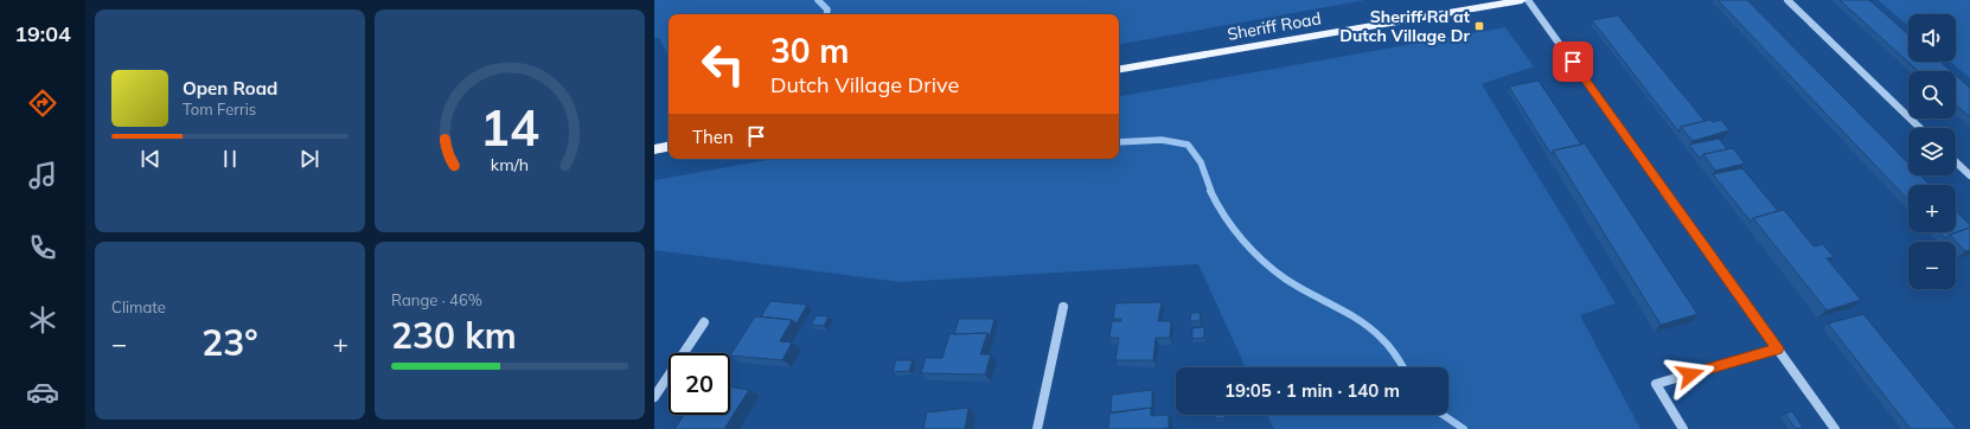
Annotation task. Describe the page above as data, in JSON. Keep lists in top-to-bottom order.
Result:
{
  "streets": {
    "main road": ["Sheriff Road"]
  },
  "places": {
    "transit": ["Sheriff Rd at Dutch Village Dr"]
  },
  "page": {
    "tabs": "19:04",
    "map_buttons": ["+", "−"],
    "turn": ["30 m", "Dutch Village Drive"],
    "song": ["Open Road", "Tom Ferris"],
    "then": "Then",
    "tile": [
      "Climate",
      ["Range · 46%", "230 km"]
    ],
    "heat": ["−", "23°", "+"],
    "limit": "20",
    "trip": "19:05 · 1 min · 140 m",
    "gauge": ["14", "km/h"]
  }
}
